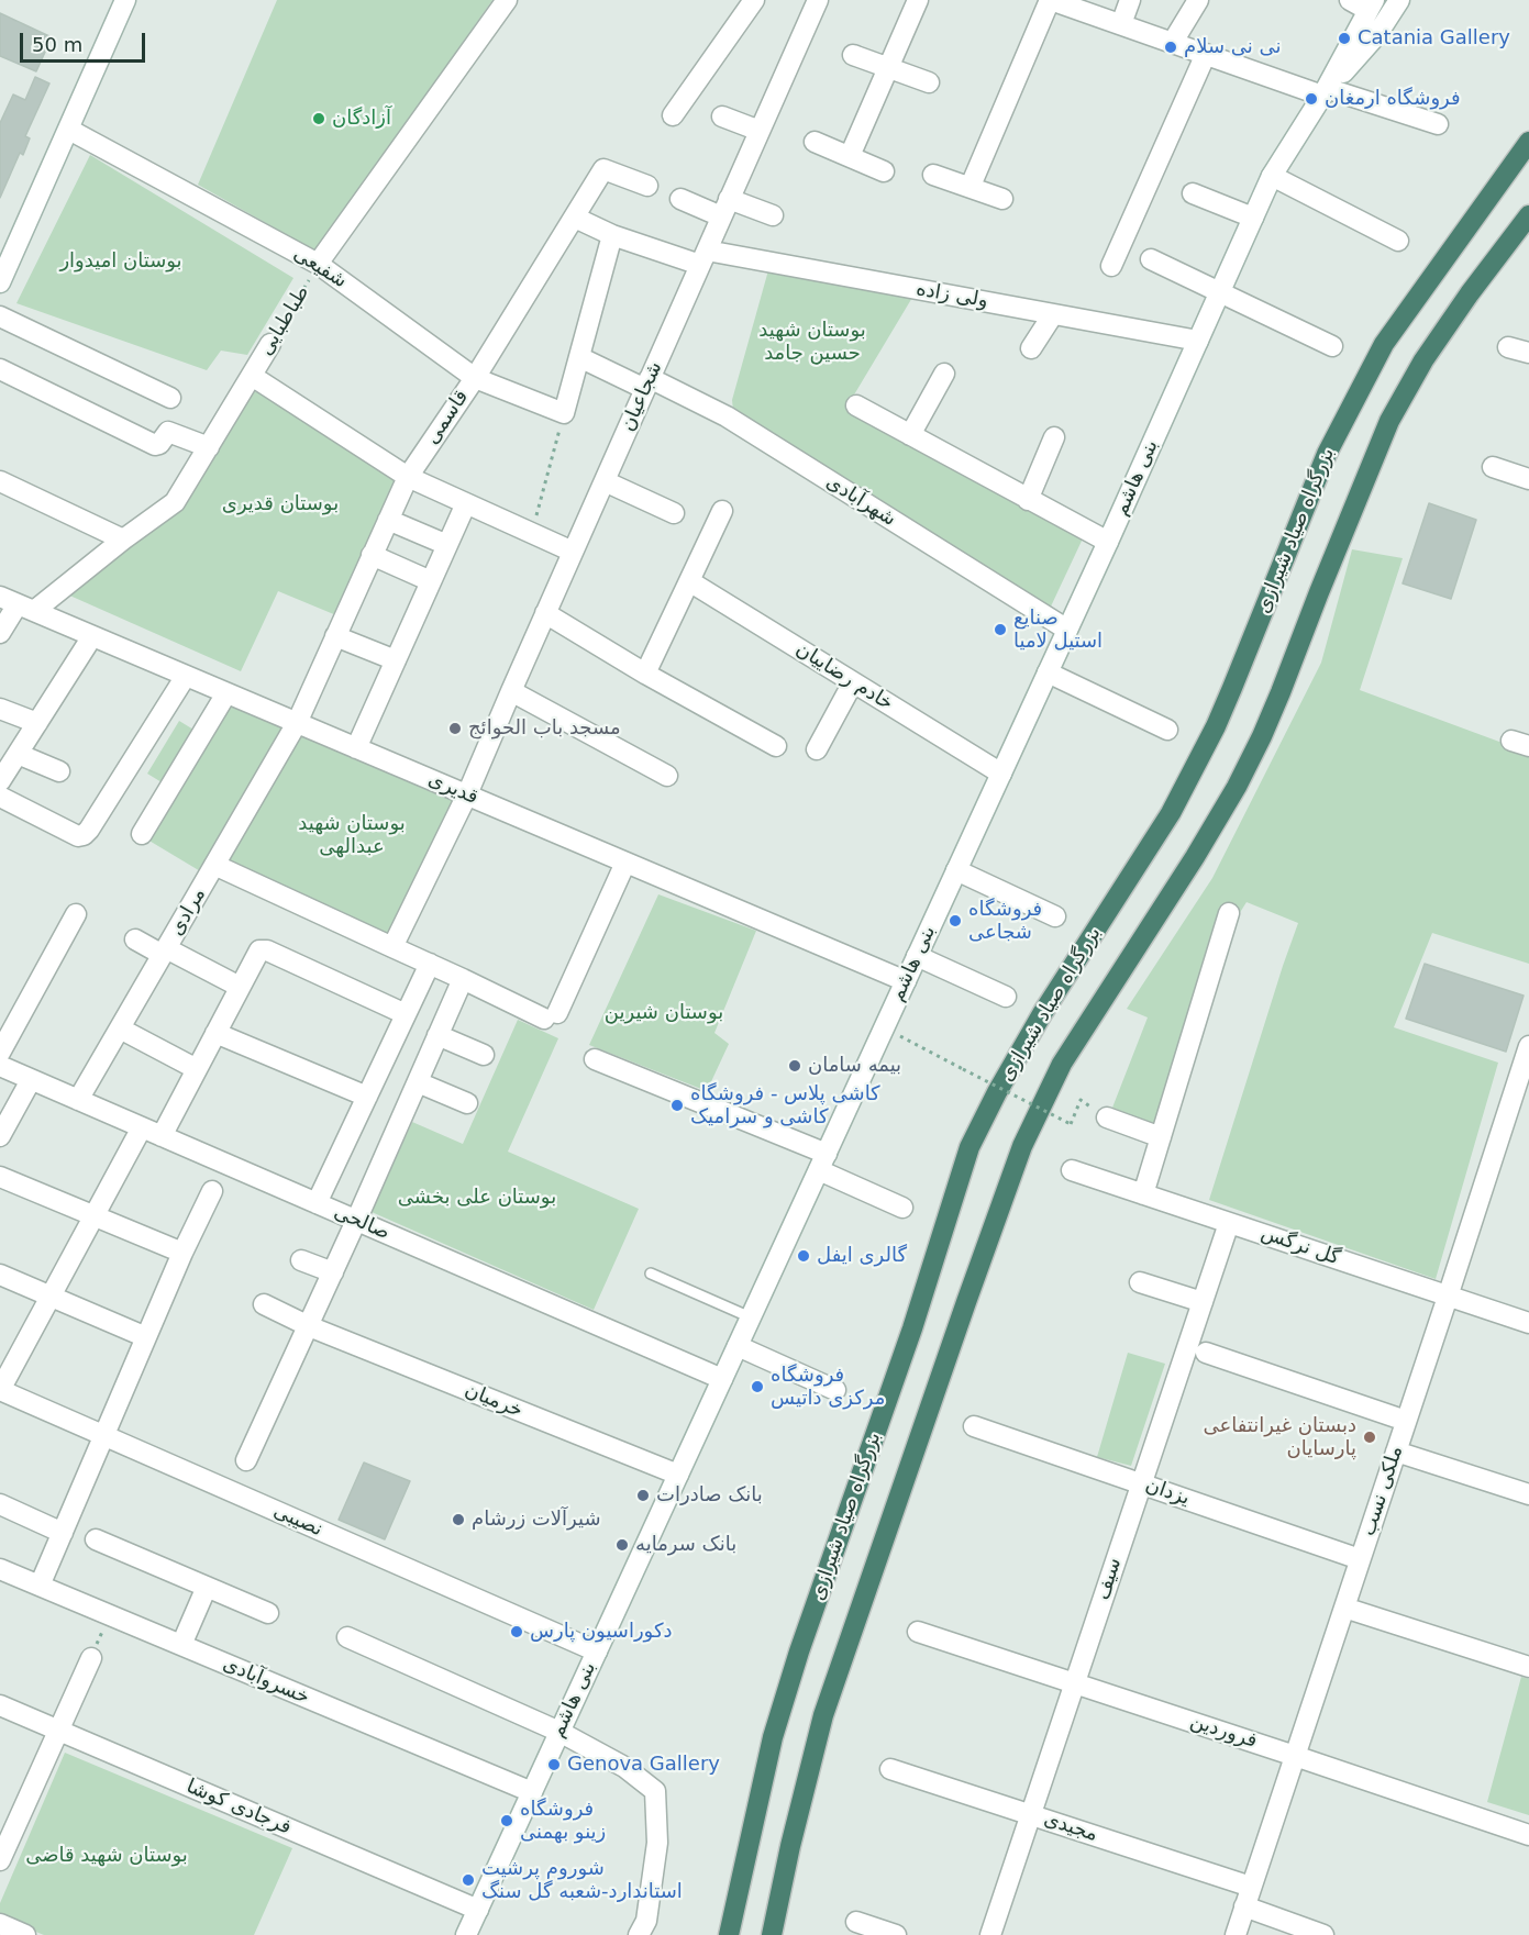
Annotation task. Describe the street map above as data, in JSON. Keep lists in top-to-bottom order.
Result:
{
  "streets": {
    "highway": ["بزرگراه صیاد شیرازی"],
    "street": [
      "شفیعی",
      "ولی زاده",
      "طباطبایی",
      "شجاعیان",
      "قاسمی",
      "بنی هاشم",
      "شهرآبادی",
      "خادم رضاییان",
      "قدیری",
      "مرادی",
      "صالحی",
      "گل نرگس",
      "خرمیان",
      "ملکی نسب",
      "یزدان",
      "نصیبی",
      "سیف",
      "خسروآبادی",
      "فروردین",
      "فرجادی کوشا",
      "مجیدی"
    ]
  },
  "crossings": [
    ["شفیعی", "طباطبایی"],
    ["شفیعی", "قاسمی"],
    ["ولی زاده", "شجاعیان"],
    ["ولی زاده", "قاسمی"],
    ["ولی زاده", "بنی هاشم"],
    ["طباطبایی", "قدیری"],
    ["شجاعیان", "شهرآبادی"],
    ["شجاعیان", "قدیری"],
    ["قاسمی", "قدیری"],
    ["قاسمی", "مرادی"],
    ["بنی هاشم", "شهرآبادی"],
    ["بنی هاشم", "خادم رضاییان"],
    ["بنی هاشم", "قدیری"],
    ["بنی هاشم", "صالحی"],
    ["بنی هاشم", "خرمیان"],
    ["بنی هاشم", "نصیبی"],
    ["بنی هاشم", "خسروآبادی"],
    ["بنی هاشم", "فرجادی کوشا"],
    ["قدیری", "مرادی"],
    ["مرادی", "صالحی"],
    ["گل نرگس", "ملکی نسب"],
    ["گل نرگس", "سیف"],
    ["ملکی نسب", "یزدان"],
    ["ملکی نسب", "فروردین"],
    ["ملکی نسب", "مجیدی"],
    ["یزدان", "سیف"],
    ["سیف", "فروردین"],
    ["سیف", "مجیدی"]
  ],
  "parks": [
    "بوستان امیدوار",
    "بوستان شهید حسین جامد",
    "بوستان قدیری",
    "بوستان شهید عبدالهی",
    "بوستان شیرین",
    "بوستان علی بخشی",
    "بوستان شهید قاضی"
  ],
  "places": [
    "Catania Gallery",
    "نی نی سلام",
    "فروشگاه ارمغان",
    "آزادگان",
    "صنایع استیل لامیا",
    "مسجد باب الحوائج",
    "فروشگاه شجاعی",
    "بیمه سامان",
    "کاشی پلاس - فروشگاه کاشی و سرامیک",
    "گالری ایفل",
    "فروشگاه مرکزی داتیس",
    "دبستان غیرانتفاعی پارسایان",
    "بانک صادرات",
    "شیرآلات زرشام",
    "بانک سرمایه",
    "دکوراسیون پارس",
    "Genova Gallery",
    "فروشگاه زینو بهمنی",
    "شوروم پرشیت استاندارد-شعبه گل سنگ"
  ],
  "scale_bar": "50 m"
}
